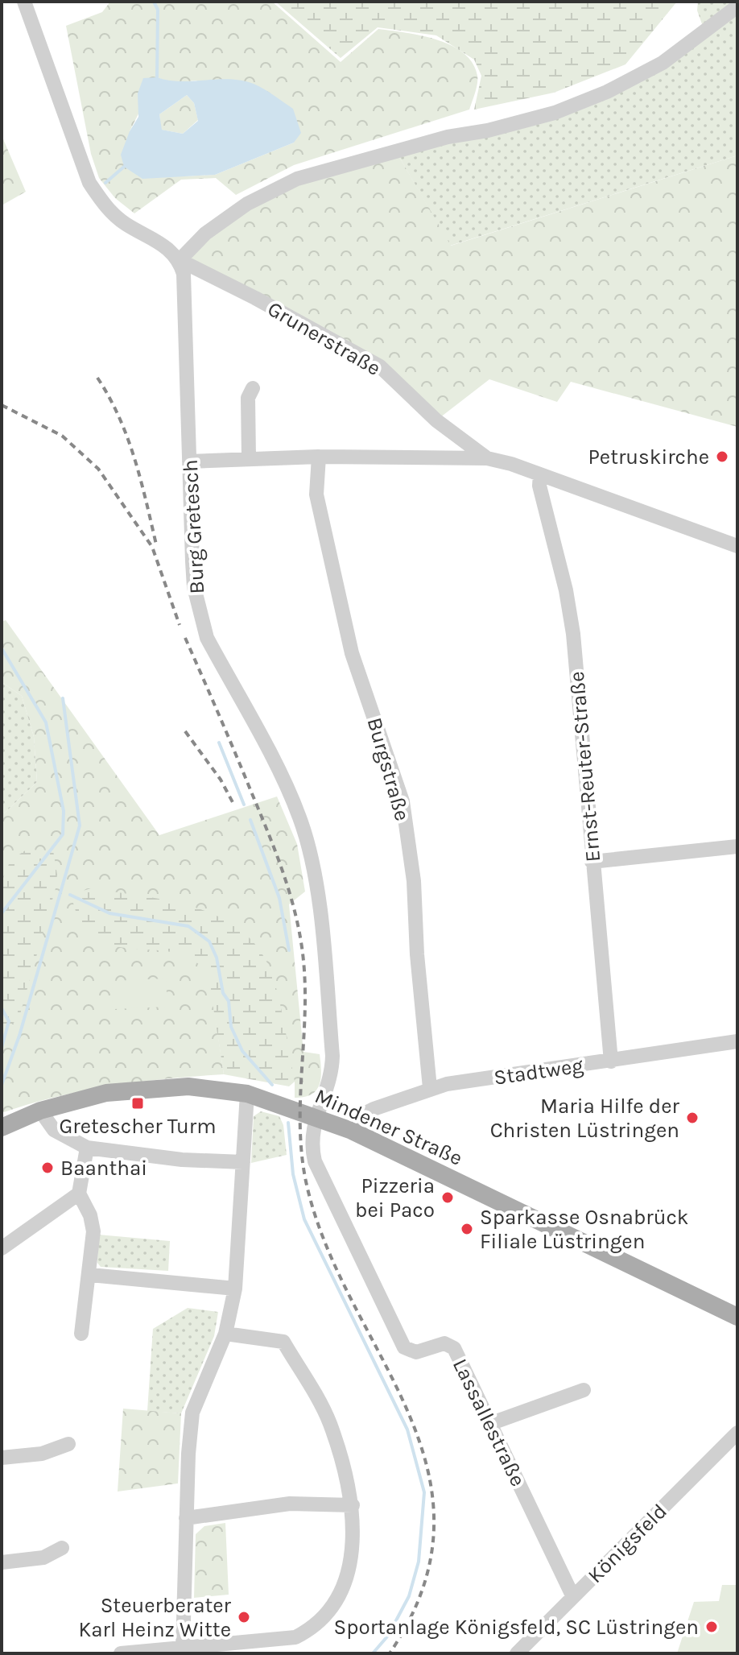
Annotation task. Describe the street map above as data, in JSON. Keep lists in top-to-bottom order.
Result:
{
  "streets": {
    "main road": ["Mindener Straße"],
    "street": [
      "Grunerstraße",
      "Burg Gretesch",
      "Ernst-Reuter-Straße",
      "Burgstraße",
      "Stadtweg",
      "Lassallestraße",
      "Königsfeld"
    ]
  },
  "crossings": [
    ["Grunerstraße", "Burg Gretesch"],
    ["Burg Gretesch", "Mindener Straße"],
    ["Burg Gretesch", "Lassallestraße"],
    ["Ernst-Reuter-Straße", "Stadtweg"],
    ["Burgstraße", "Stadtweg"],
    ["Stadtweg", "Mindener Straße"],
    ["Mindener Straße", "Lassallestraße"],
    ["Lassallestraße", "Königsfeld"]
  ],
  "places": {
    "other": [
      "Petruskirche",
      "Maria Hilfe der Christen Lüstringen",
      "Baanthai",
      "Pizzeria bei Paco",
      "Sparkasse Osnabrück Filiale Lüstringen",
      "Steuerberater Karl Heinz Witte",
      "Sportanlage Königsfeld, SC Lüstringen"
    ],
    "transit": ["Gretescher Turm"]
  }
}
